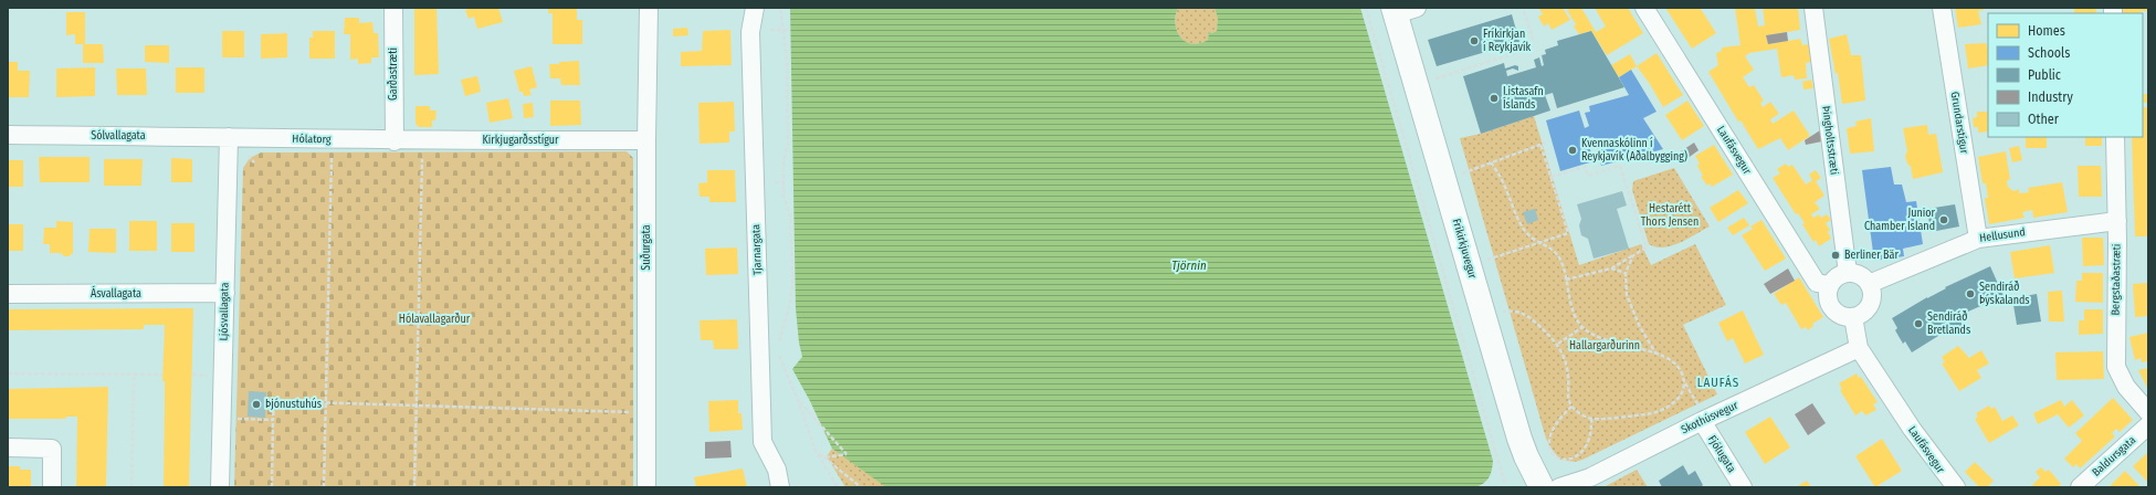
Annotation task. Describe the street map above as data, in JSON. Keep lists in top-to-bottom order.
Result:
{
  "streets": {
    "main road": ["Fríkirkjuvegur"],
    "street": [
      "Garðastræti",
      "Grundarstígur",
      "Sólvallagata",
      "Hólatorg",
      "Kirkjugarðsstígur",
      "Þingholtsstræti",
      "Laufásvegur",
      "Hellusund",
      "Suðurgata",
      "Tjarnargata",
      "Bergstaðastræti",
      "Ásvallagata",
      "Ljósvallagata",
      "Skothúsvegur",
      "Fjólugata",
      "Baldursgata"
    ]
  },
  "crossings": [
    ["Garðastræti", "Hólatorg"],
    ["Garðastræti", "Kirkjugarðsstígur"],
    ["Grundarstígur", "Hellusund"],
    ["Sólvallagata", "Hólatorg"],
    ["Sólvallagata", "Ljósvallagata"],
    ["Hólatorg", "Kirkjugarðsstígur"],
    ["Hólatorg", "Ljósvallagata"],
    ["Kirkjugarðsstígur", "Suðurgata"],
    ["Þingholtsstræti", "Laufásvegur"],
    ["Þingholtsstræti", "Hellusund"],
    ["Laufásvegur", "Hellusund"],
    ["Laufásvegur", "Skothúsvegur"],
    ["Hellusund", "Bergstaðastræti"],
    ["Ásvallagata", "Ljósvallagata"],
    ["Skothúsvegur", "Fjólugata"]
  ],
  "districts": ["LAUFÁS"],
  "water": ["Tjörnin"],
  "parks": ["Hestarétt Thors Jensen", "Hólavallagarður", "Hallargarðurinn"],
  "places": [
    "Fríkirkjan í Reykjavík",
    "Listasafn Íslands",
    "Kvennaskólinn í Reykjavík (Aðalbygging)",
    "Junior Chamber Island",
    "Berliner Bär",
    "Sendiráð Þýskalands",
    "Sendiráð Bretlands",
    "Þjónustuhús"
  ],
  "legend": [
    "Homes",
    "Schools",
    "Public",
    "Industry",
    "Other"
  ]
}
